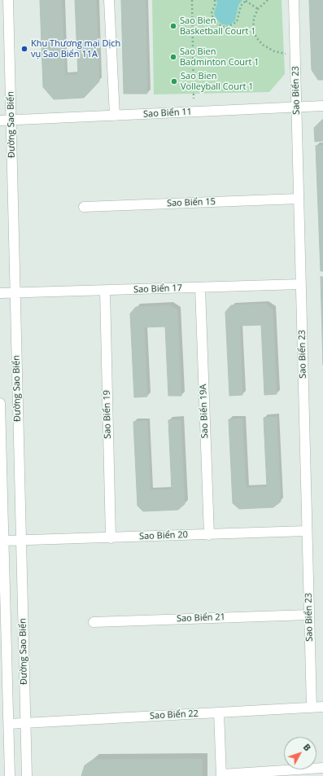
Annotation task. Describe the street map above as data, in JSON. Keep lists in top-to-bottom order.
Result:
{
  "streets": {
    "street": [
      "Sao Biển 23",
      "Sao Biển 11",
      "Đường Sao Biển",
      "Sao Biển 15",
      "Sao Biển 17",
      "Sao Biển 19A",
      "Sao Biển 19",
      "Sao Biển 20",
      "Sao Biển 21",
      "Sao Biển 22"
    ]
  },
  "crossings": [
    ["Sao Biển 23", "Sao Biển 11"],
    ["Sao Biển 23", "Sao Biển 15"],
    ["Sao Biển 23", "Sao Biển 17"],
    ["Sao Biển 23", "Sao Biển 20"],
    ["Sao Biển 23", "Sao Biển 21"],
    ["Sao Biển 23", "Sao Biển 22"],
    ["Sao Biển 11", "Đường Sao Biển"],
    ["Đường Sao Biển", "Sao Biển 17"],
    ["Đường Sao Biển", "Sao Biển 20"],
    ["Đường Sao Biển", "Sao Biển 22"],
    ["Sao Biển 17", "Sao Biển 19A"],
    ["Sao Biển 17", "Sao Biển 19"],
    ["Sao Biển 19A", "Sao Biển 20"],
    ["Sao Biển 19", "Sao Biển 20"]
  ],
  "places": [
    "Sao Bien Basketball Court 1",
    "Khu Thương mại Dịch vụ Sao Biển 11A",
    "Sao Bien Badminton Court 1",
    "Sao Bien Volleyball Court 1"
  ],
  "north": "top right"
}
